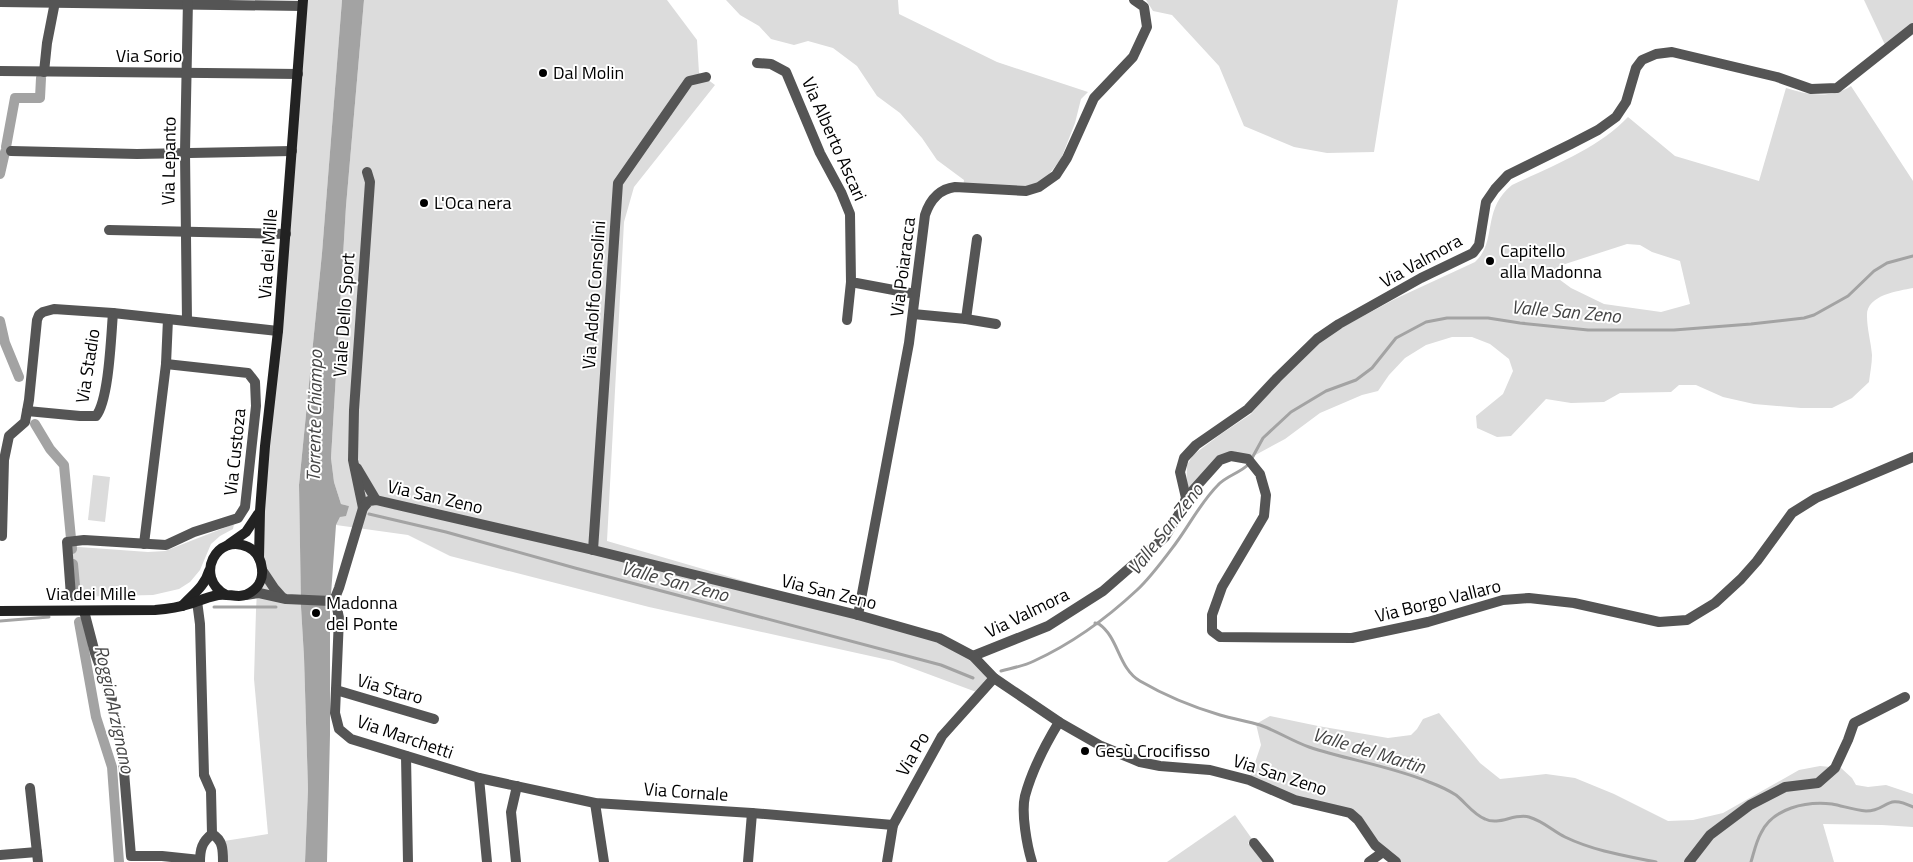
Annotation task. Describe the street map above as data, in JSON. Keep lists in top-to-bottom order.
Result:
{
  "streets": {
    "main road": ["Via dei Mille"],
    "street": [
      "Via Sorio",
      "Via Alberto Ascari",
      "Via Lepanto",
      "Via Valmora",
      "Via Poiaracca",
      "Via Adolfo Consolini",
      "Viale Dello Sport",
      "Via Stadio",
      "Via Custoza",
      "Via San Zeno",
      "Via Borgo Vallaro",
      "Via Staro",
      "Via Marchetti",
      "Via Po",
      "Via Cornale"
    ]
  },
  "crossings": [
    ["Via Sorio", "Via Lepanto"],
    ["Via Sorio", "Via dei Mille"],
    ["Via Lepanto", "Via Stadio"],
    ["Via dei Mille", "Via Stadio"],
    ["Via Valmora", "Via San Zeno"],
    ["Via Valmora", "Via Borgo Vallaro"],
    ["Via Poiaracca", "Via San Zeno"],
    ["Via Adolfo Consolini", "Via San Zeno"],
    ["Viale Dello Sport", "Via San Zeno"],
    ["Via San Zeno", "Via Marchetti"],
    ["Via San Zeno", "Via Po"],
    ["Via Staro", "Via Marchetti"],
    ["Via Marchetti", "Via Cornale"],
    ["Via Po", "Via Cornale"]
  ],
  "water": [
    "Valle San Zeno",
    "Torrente Chiampo",
    "Roggia Arzignano",
    "Valle del Martin"
  ],
  "places": [
    "Dal Molin",
    "L'Oca nera",
    "Capitello alla Madonna",
    "Madonna del Ponte",
    "Gesù Crocifisso"
  ]
}
